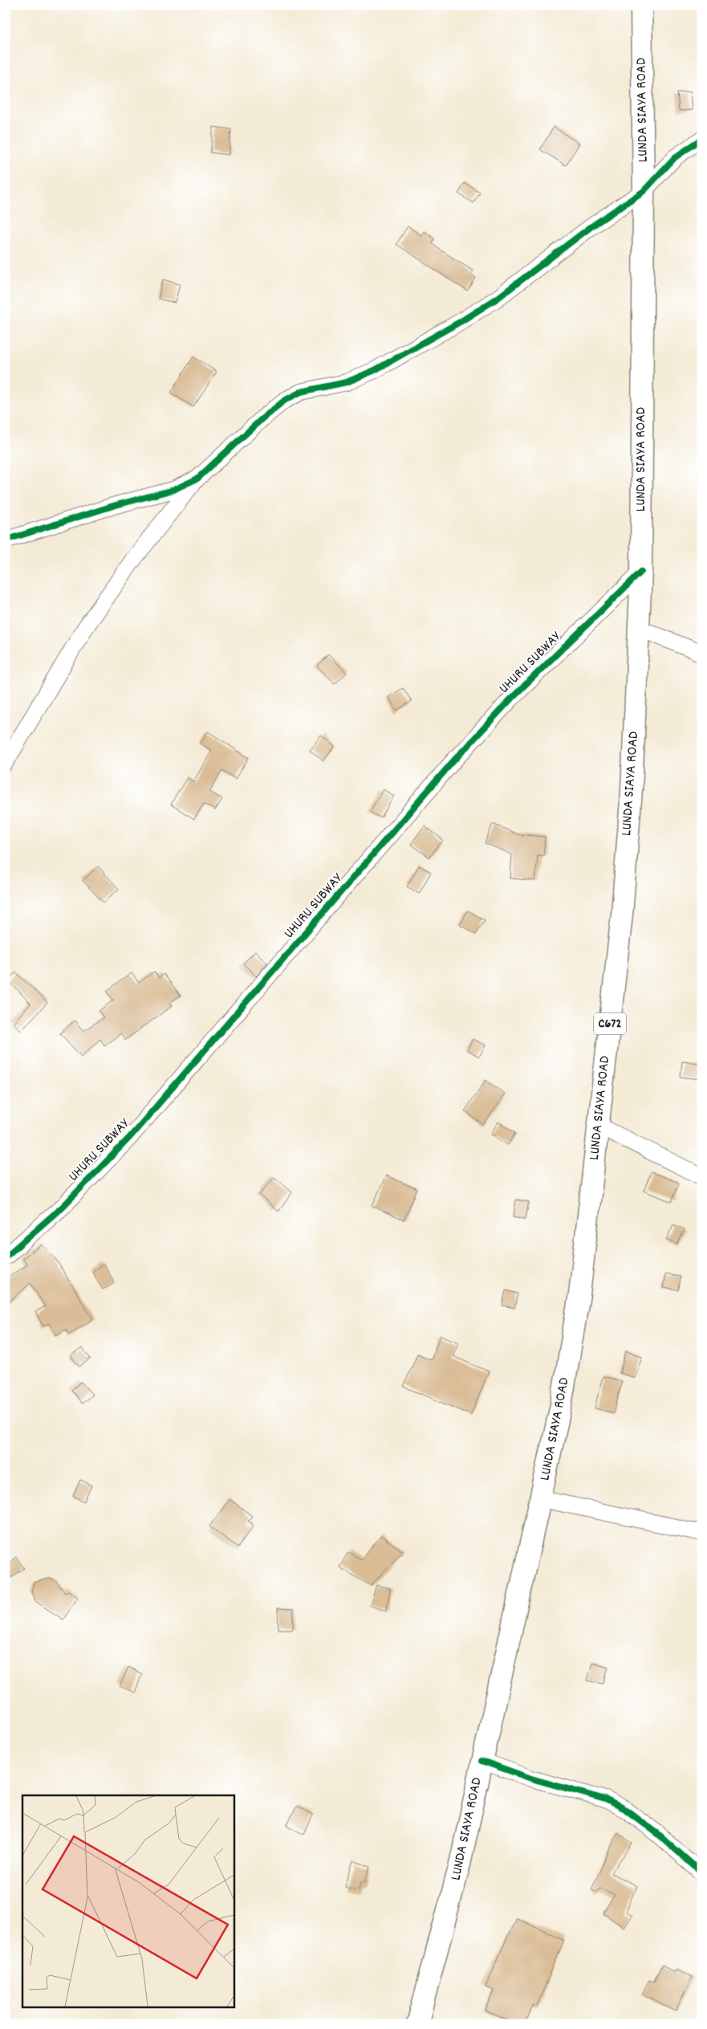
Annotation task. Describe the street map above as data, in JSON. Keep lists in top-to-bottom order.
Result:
{
  "streets": {
    "main road": ["LUNDA SIAYA ROAD", "C672"],
    "street": ["UHURU SUBWAY"]
  },
  "crossings": [
    ["LUNDA SIAYA ROAD", "UHURU SUBWAY"]
  ]
}
